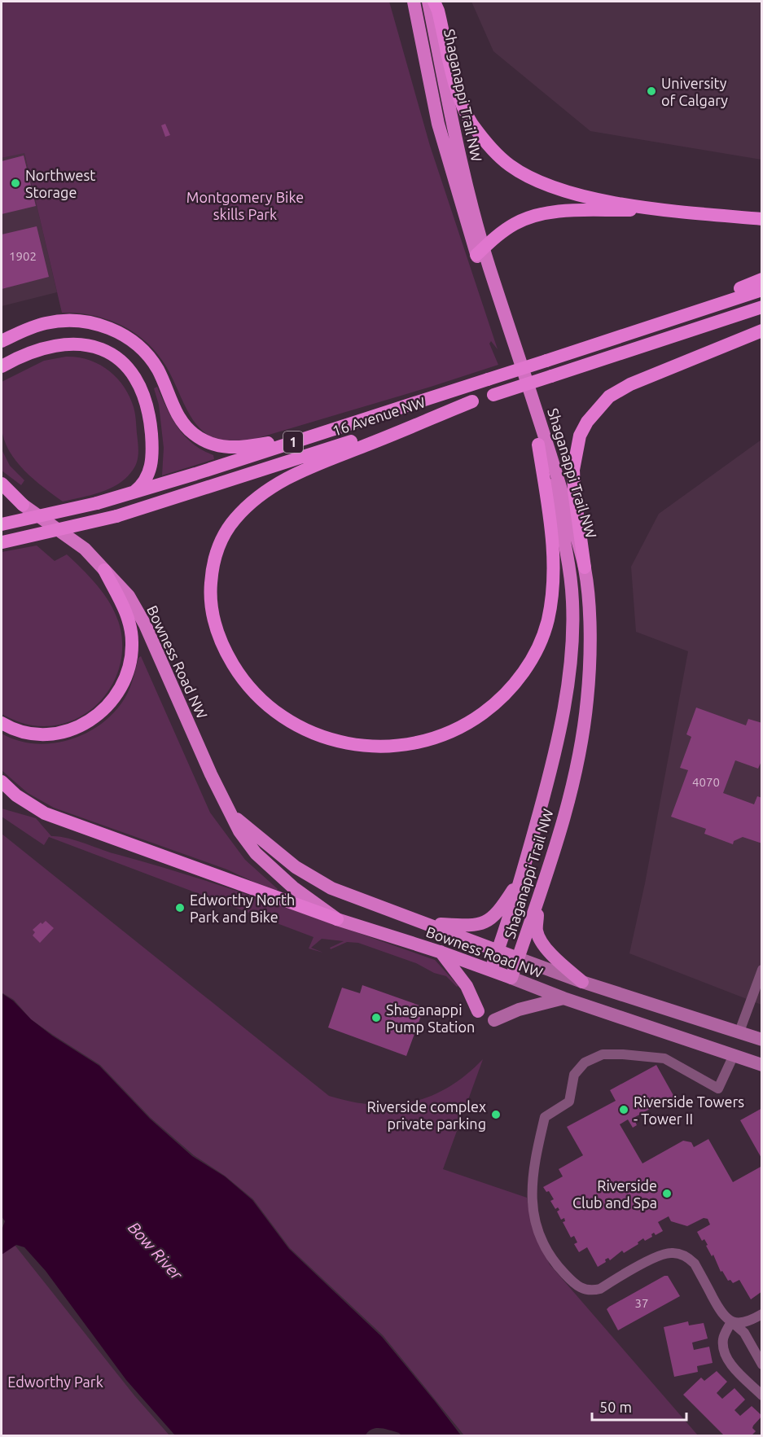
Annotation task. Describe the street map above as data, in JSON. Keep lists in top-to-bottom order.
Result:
{
  "streets": {
    "highway": ["16 Avenue NW", "1"],
    "main road": ["Shaganappi Trail NW", "Bowness Road NW"]
  },
  "crossings": [
    ["Shaganappi Trail NW", "Bowness Road NW"]
  ],
  "water": ["Bow River"],
  "parks": ["Montgomery Bike skills Park", "Edworthy Park"],
  "places": [
    "University of Calgary",
    "Northwest Storage",
    "Edworthy North Park and Bike",
    "Shaganappi Pump Station",
    "Riverside Towers - Tower II",
    "Riverside complex private parking",
    "Riverside Club and Spa"
  ],
  "house_numbers": ["1902", "4070", "37"],
  "scale_bar": "50 m"
}
